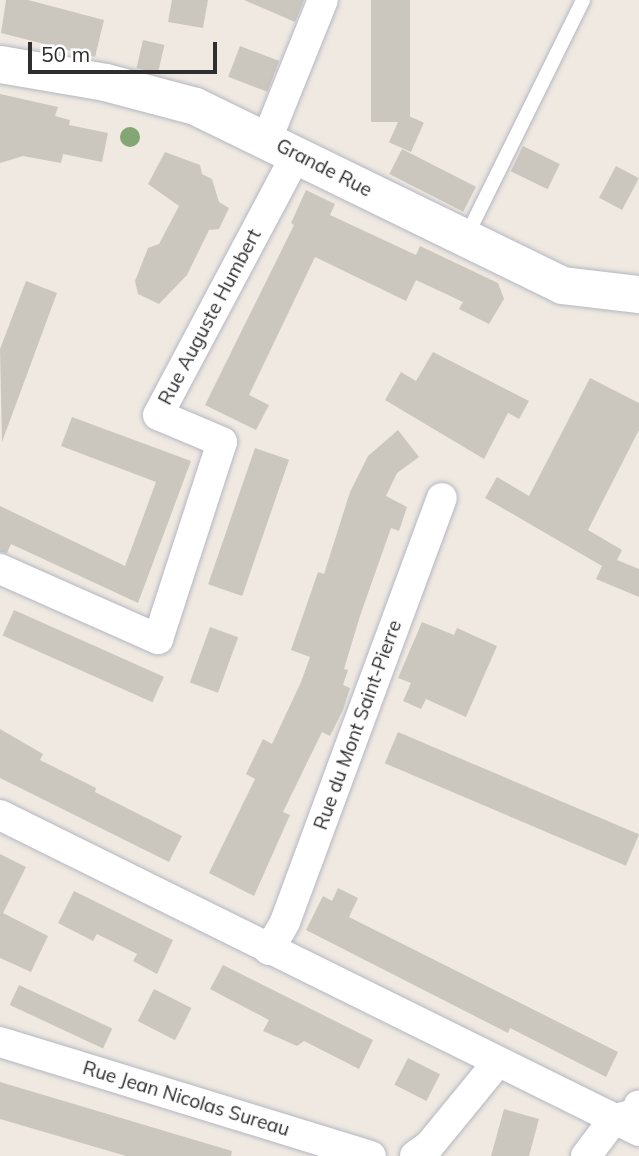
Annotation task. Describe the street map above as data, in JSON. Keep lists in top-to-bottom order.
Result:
{
  "streets": {
    "street": [
      "Grande Rue",
      "Rue Auguste Humbert",
      "Rue du Mont Saint-Pierre",
      "Rue Jean Nicolas Sureau"
    ]
  },
  "crossings": [
    ["Grande Rue", "Rue Auguste Humbert"]
  ],
  "scale_bar": "50 m"
}
